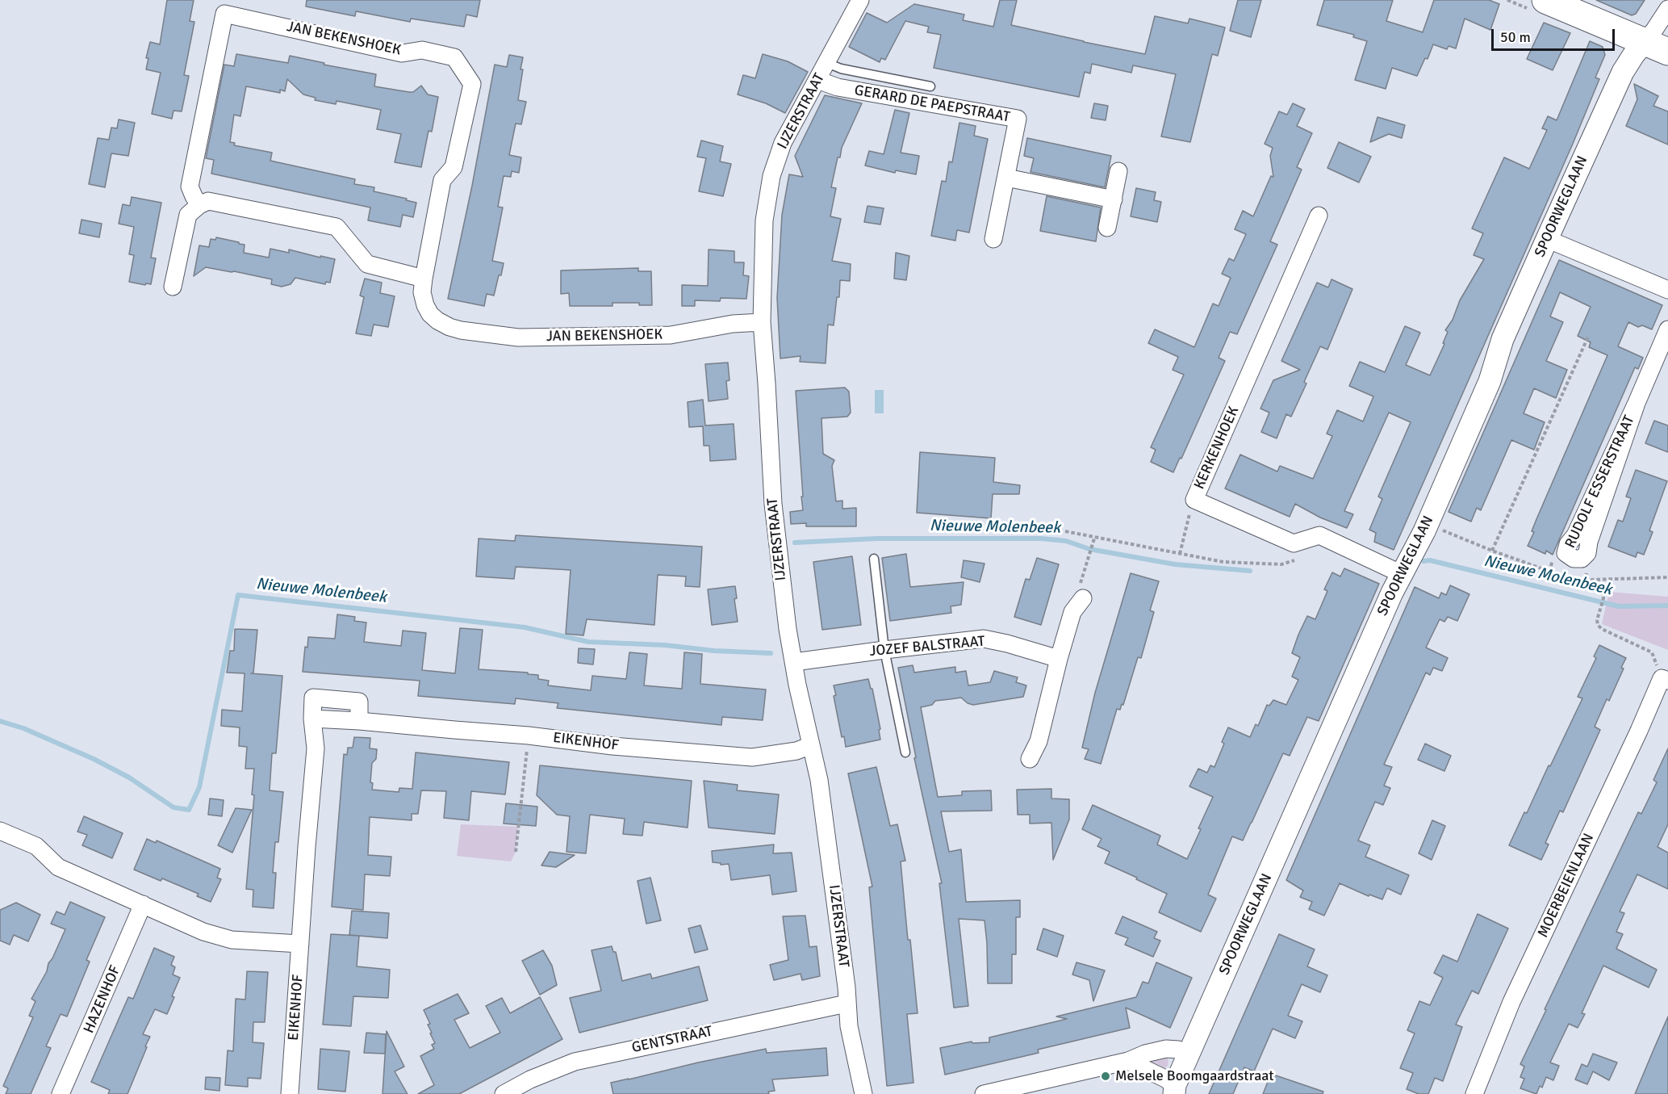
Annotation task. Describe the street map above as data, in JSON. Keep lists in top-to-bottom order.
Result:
{
  "streets": {
    "street": [
      "JAN BEKENSHOEK",
      "GERARD DE PAEPSTRAAT",
      "IJZERSTRAAT",
      "SPOORWEGLAAN",
      "KERKENHOEK",
      "RUDOLF ESSERSTRAAT",
      "JOZEF BALSTRAAT",
      "EIKENHOF",
      "MOERBEIENLAAN",
      "HAZENHOF",
      "GENTSTRAAT"
    ]
  },
  "crossings": [
    ["JAN BEKENSHOEK", "IJZERSTRAAT"],
    ["GERARD DE PAEPSTRAAT", "IJZERSTRAAT"],
    ["IJZERSTRAAT", "JOZEF BALSTRAAT"],
    ["IJZERSTRAAT", "EIKENHOF"],
    ["IJZERSTRAAT", "GENTSTRAAT"],
    ["SPOORWEGLAAN", "KERKENHOEK"]
  ],
  "water": ["Nieuwe Molenbeek"],
  "places": ["Melsele Boomgaardstraat"],
  "scale_bar": "50 m"
}
